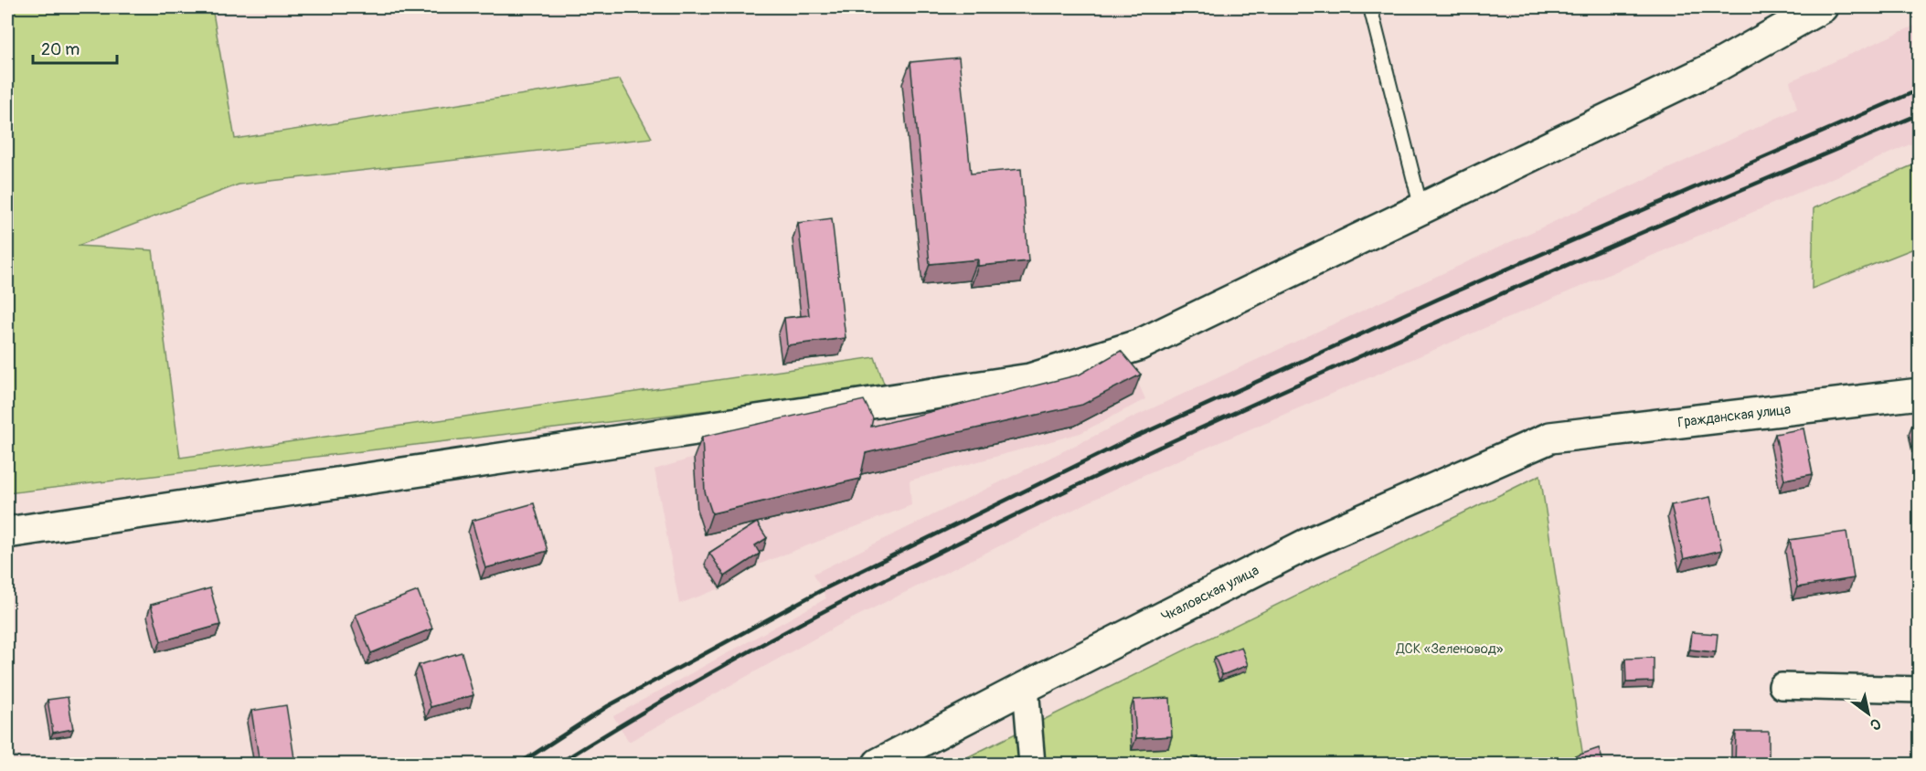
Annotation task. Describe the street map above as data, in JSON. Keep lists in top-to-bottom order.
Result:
{
  "streets": {
    "street": ["Гражданская улица", "Чкаловская улица"]
  },
  "crossings": [
    ["Гражданская улица", "Чкаловская улица"]
  ],
  "parks": ["ДСК «Зеленовод»"],
  "scale_bar": "20 m",
  "north": "bottom right"
}
